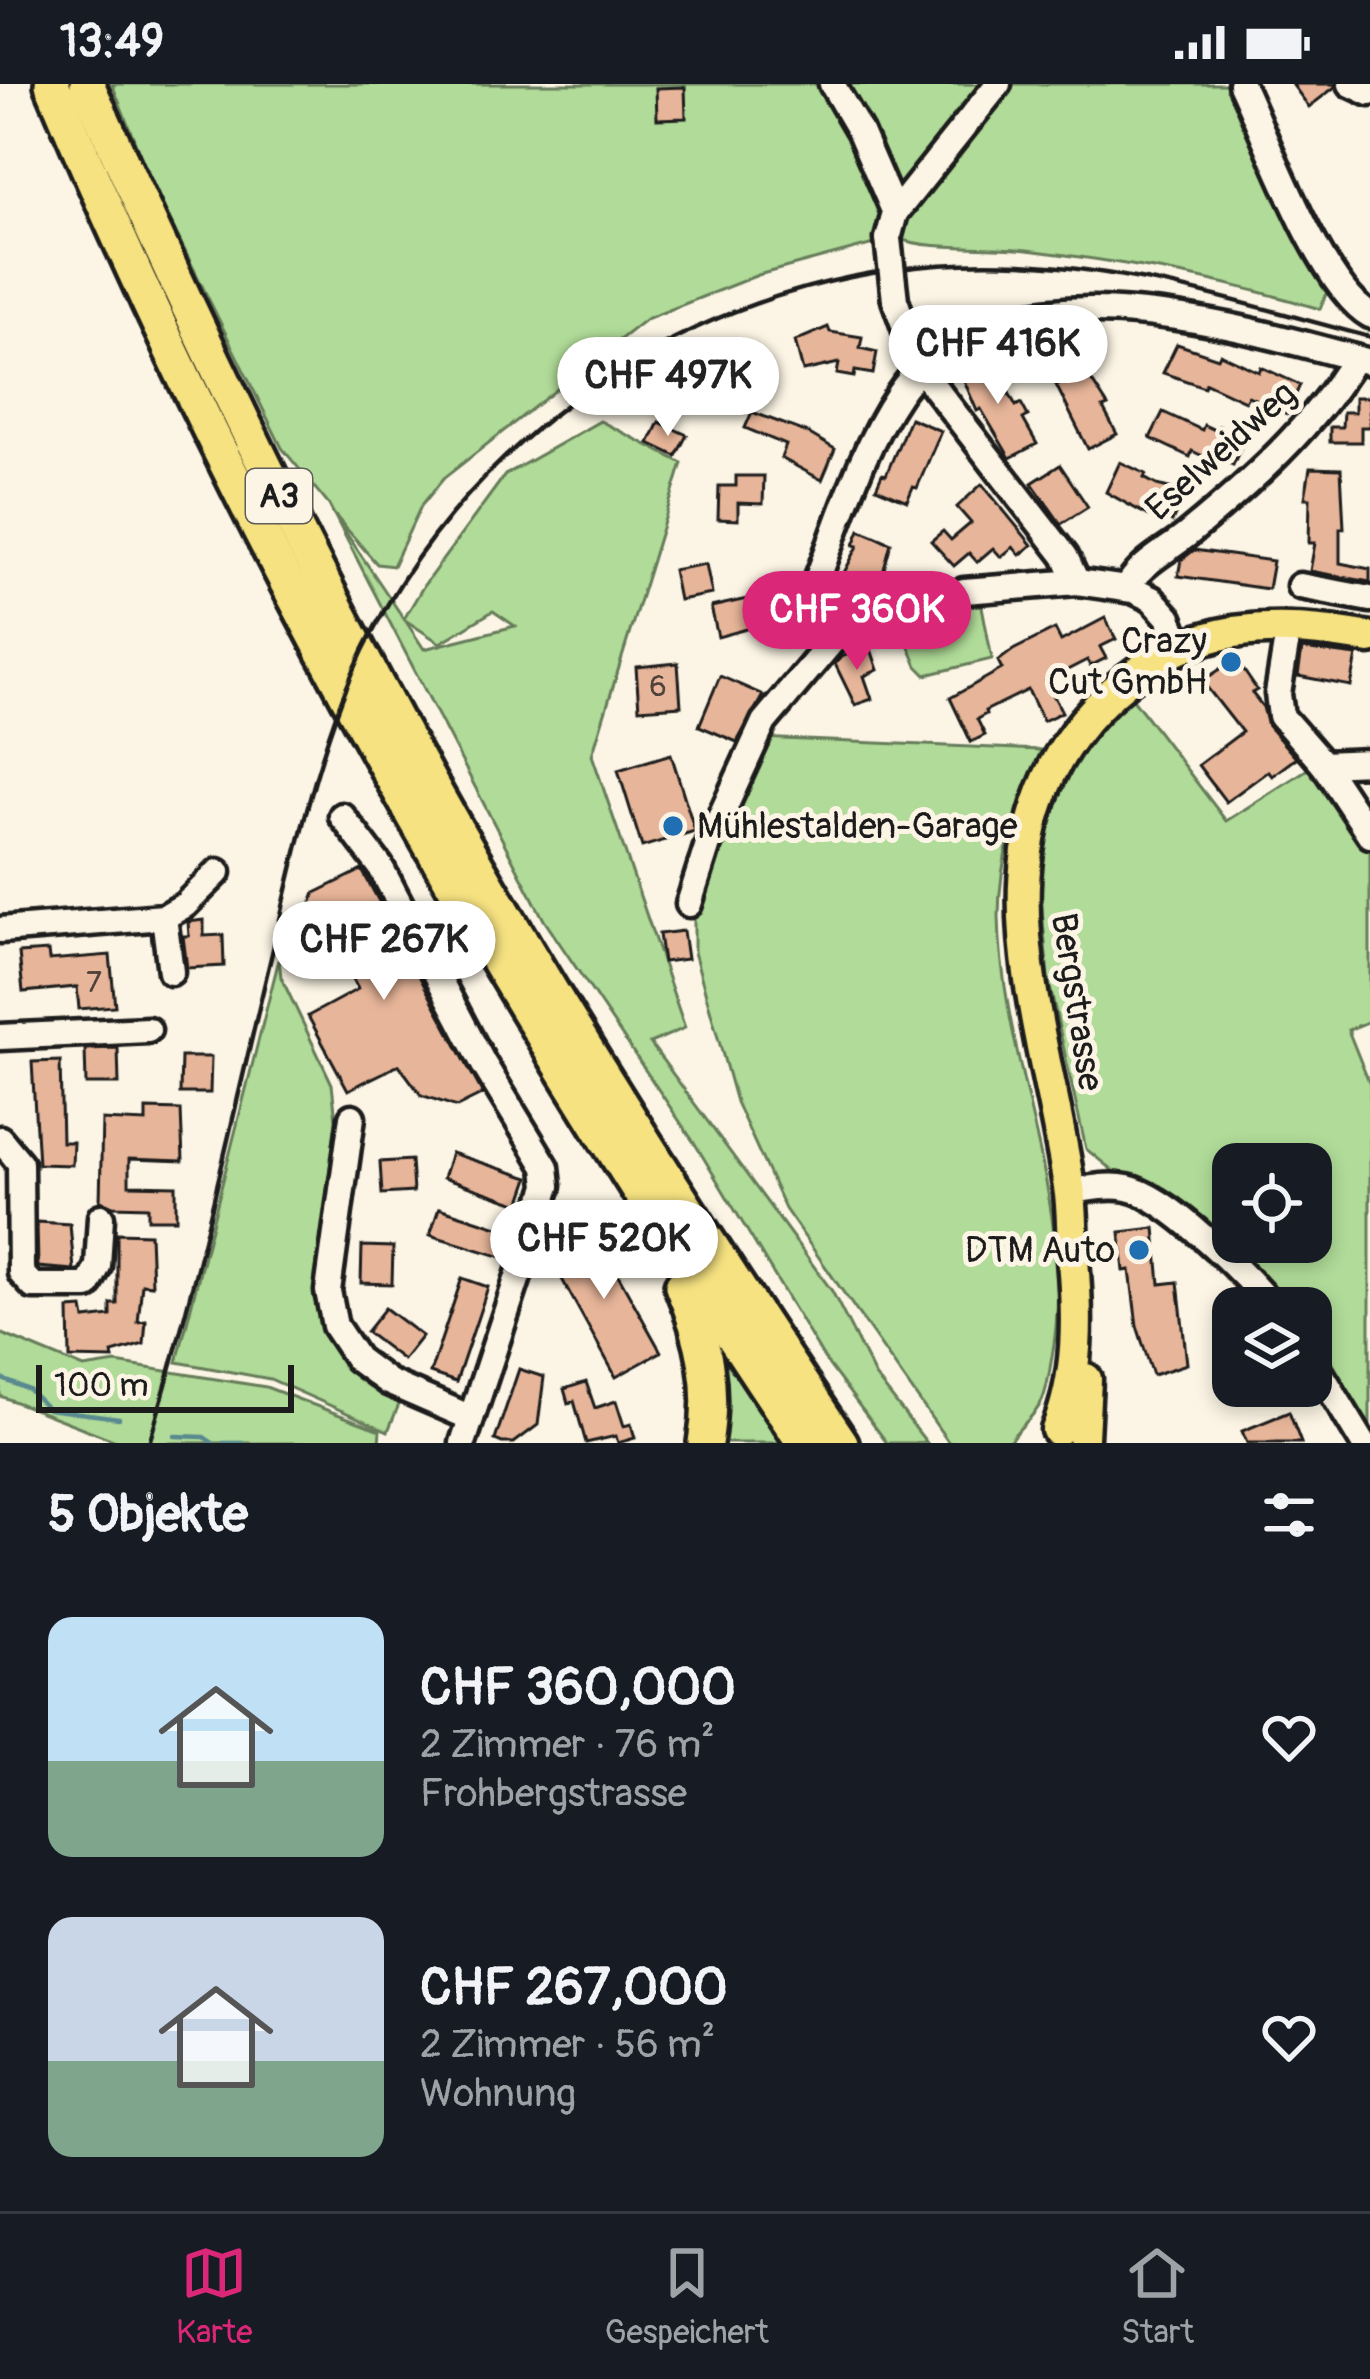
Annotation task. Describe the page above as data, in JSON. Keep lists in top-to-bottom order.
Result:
{
  "streets": {
    "highway": ["A3"],
    "main road": ["Bergstrasse"],
    "street": ["Eselweidweg"]
  },
  "places": ["Crazy Cut GmbH", "Mühlestalden-Garage", "DTM Auto"],
  "house_numbers": ["6", "7"],
  "scale_bar": "100 m",
  "page": {
    "status": "13:49",
    "price": [
      "CHF 416K",
      "CHF 497K",
      "CHF 360K",
      "CHF 267K",
      "CHF 520K"
    ],
    "scale": "100 m",
    "heading": "5 Objekte",
    "list": [
      {
        "name": "CHF 360,000",
        "note": "2 Zimmer · 76 m² · Frohbergstrasse"
      },
      {
        "name": "CHF 267,000",
        "note": "2 Zimmer · 56 m² · Wohnung"
      }
    ],
    "tabs": ["Karte", "Gespeichert", "Start"]
  }
}
